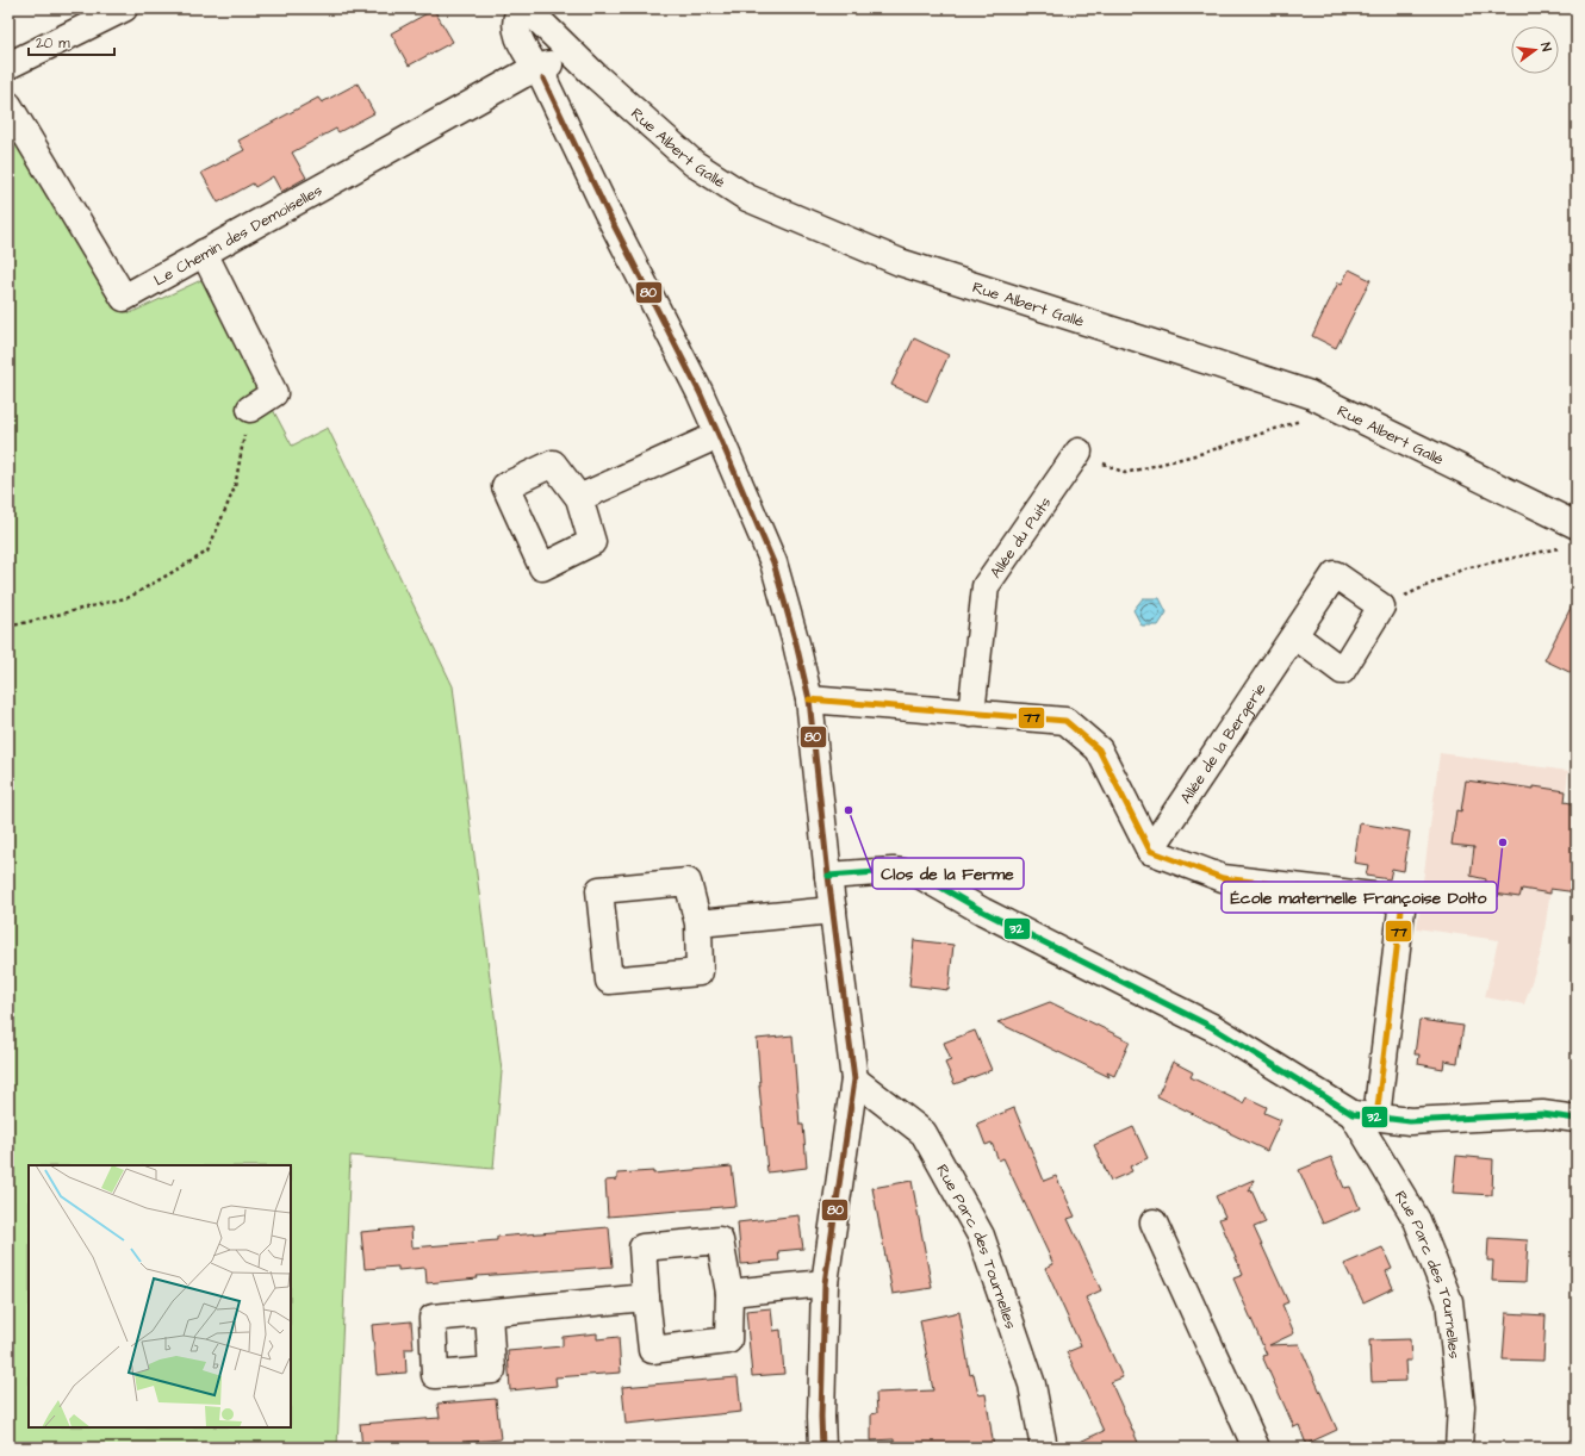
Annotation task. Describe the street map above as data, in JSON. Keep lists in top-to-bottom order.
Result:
{
  "streets": {
    "street": [
      "Rue Albert Gallé",
      "Le Chemin des Demoiselles",
      "Allée du Puits",
      "Allée de la Bergerie",
      "Rue Parc des Tournelles"
    ]
  },
  "crossings": [
    ["Rue Albert Gallé", "Le Chemin des Demoiselles"]
  ],
  "places": ["Clos de la Ferme", "École maternelle Françoise Dolto"],
  "lines": ["transit line 80", "transit line 77", "transit line 32"],
  "scale_bar": "20 m",
  "north": "right"
}
